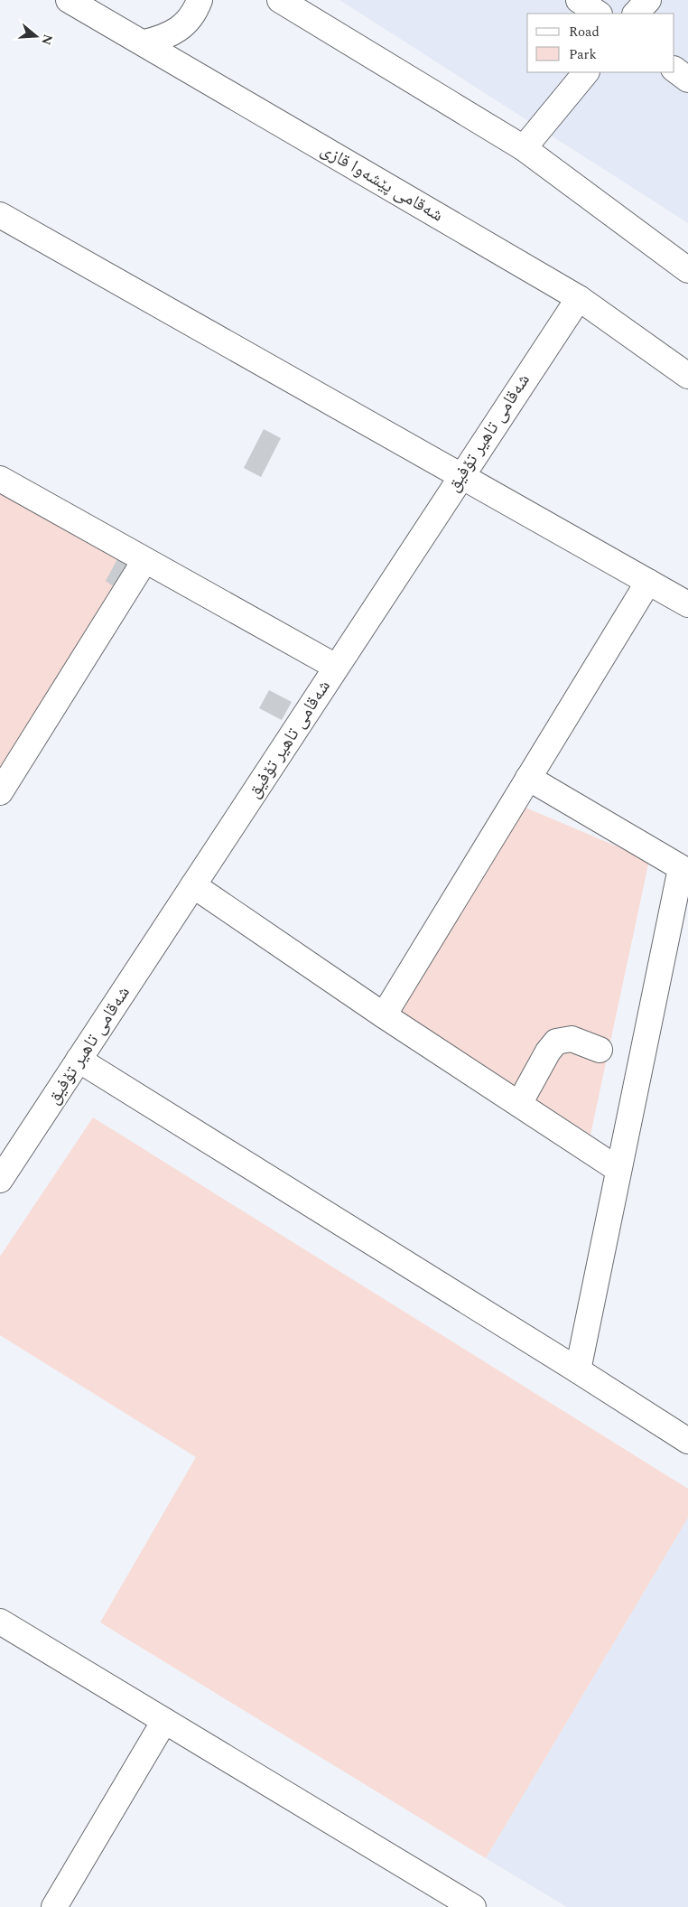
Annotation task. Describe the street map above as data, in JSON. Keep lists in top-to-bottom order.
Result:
{
  "streets": {
    "main road": ["شەقامی پێشەوا قازی", "شەقامی تاهیر تۆفیق"]
  },
  "crossings": [
    ["شەقامی پێشەوا قازی", "شەقامی تاهیر تۆفیق"]
  ],
  "legend": ["Road", "Park"],
  "north": "right"
}
